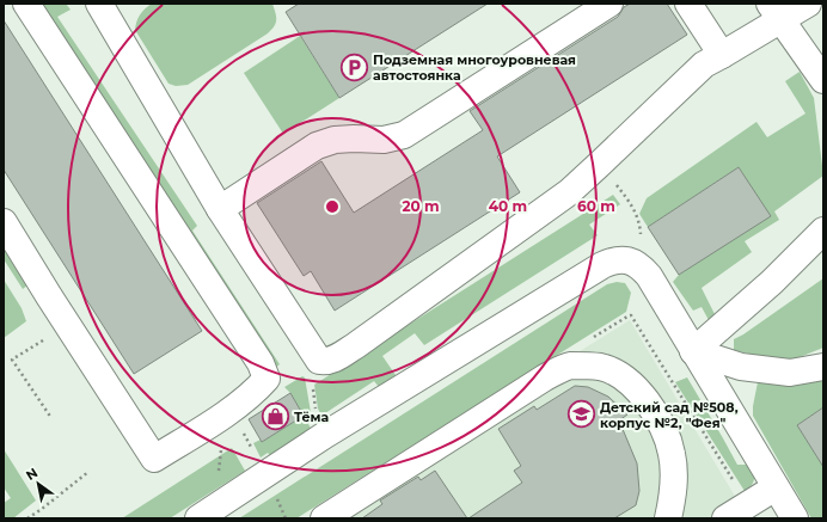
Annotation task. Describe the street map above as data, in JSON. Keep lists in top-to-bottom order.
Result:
{
  "places": {
    "parking": ["Подземная многоуровневая автостоянка"],
    "school or university": ["Детский сад №508, корпус №2, \"Фея\""],
    "shop": ["Тёма"]
  },
  "north": "top left",
  "rings": ["20 m", "40 m", "60 m"]
}
